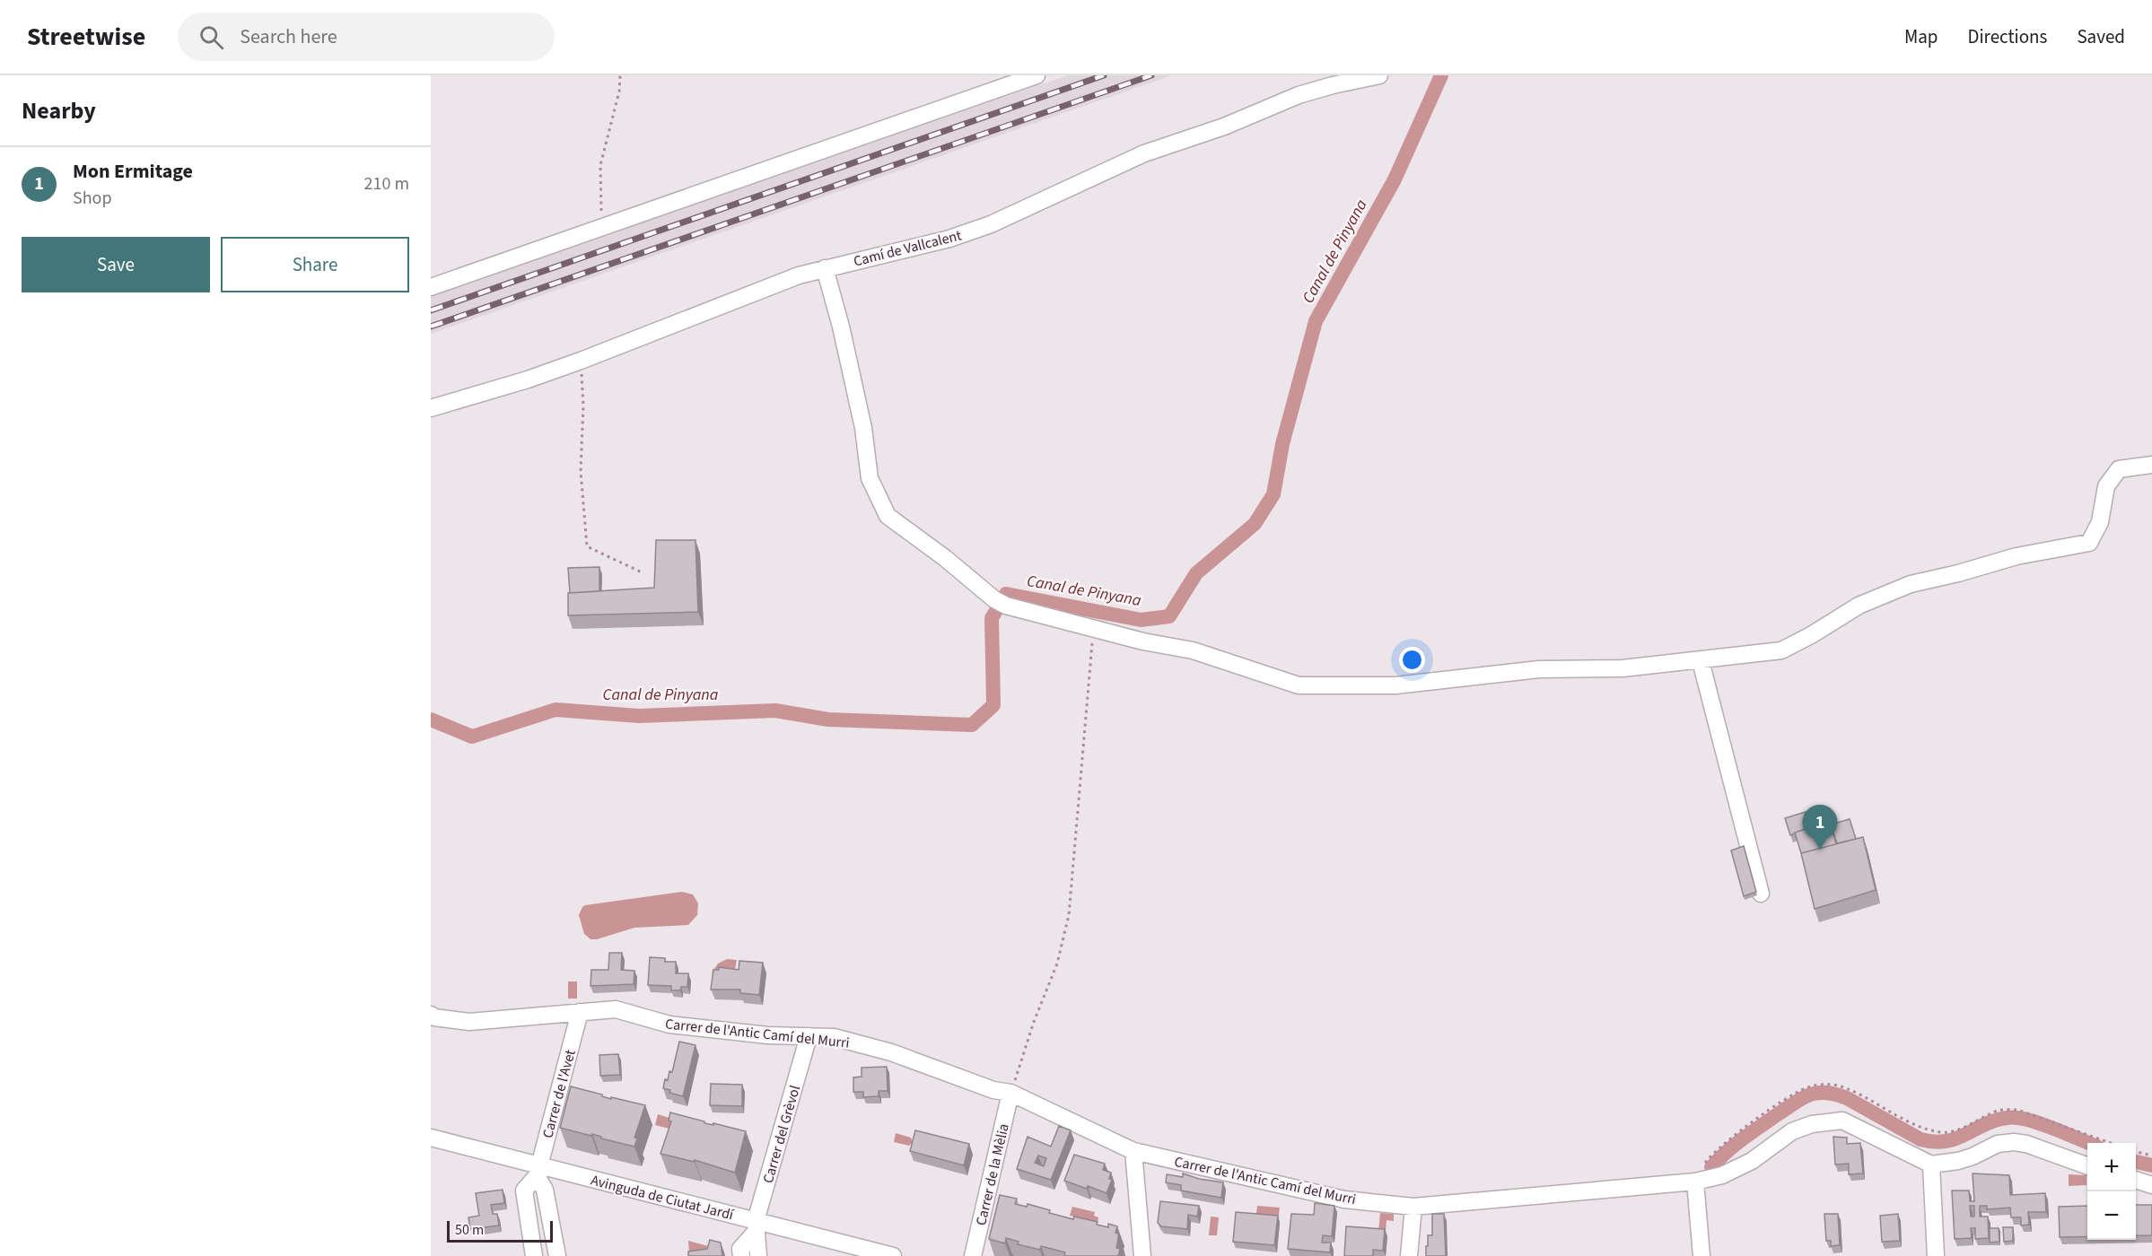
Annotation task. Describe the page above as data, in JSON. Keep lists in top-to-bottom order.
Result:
{
  "streets": {
    "street": [
      "Camí de Vallcalent",
      "Carrer de l'Antic Camí del Murri",
      "Carrer de l'Avet",
      "Carrer del Grèvol",
      "Carrer de la Mèlia",
      "Avinguda de Ciutat Jardí"
    ]
  },
  "crossings": [
    ["Carrer de l'Antic Camí del Murri", "Carrer de l'Avet"],
    ["Carrer de l'Antic Camí del Murri", "Carrer del Grèvol"],
    ["Carrer de l'Antic Camí del Murri", "Carrer de la Mèlia"],
    ["Carrer de l'Avet", "Avinguda de Ciutat Jardí"],
    ["Carrer del Grèvol", "Avinguda de Ciutat Jardí"]
  ],
  "water": ["Canal de Pinyana"],
  "scale_bar": "50 m",
  "page": {
    "header": "Streetwise",
    "search": "Search here",
    "nav": ["Map", "Directions", "Saved"],
    "heading": "Nearby",
    "list": [
      {
        "mark": "1",
        "name": "Mon Ermitage",
        "note": "Shop",
        "value": "210 m"
      }
    ],
    "buttons": ["Save", "Share"],
    "pins": "1",
    "map_buttons": ["+", "−"],
    "scale": "50 m"
  }
}
